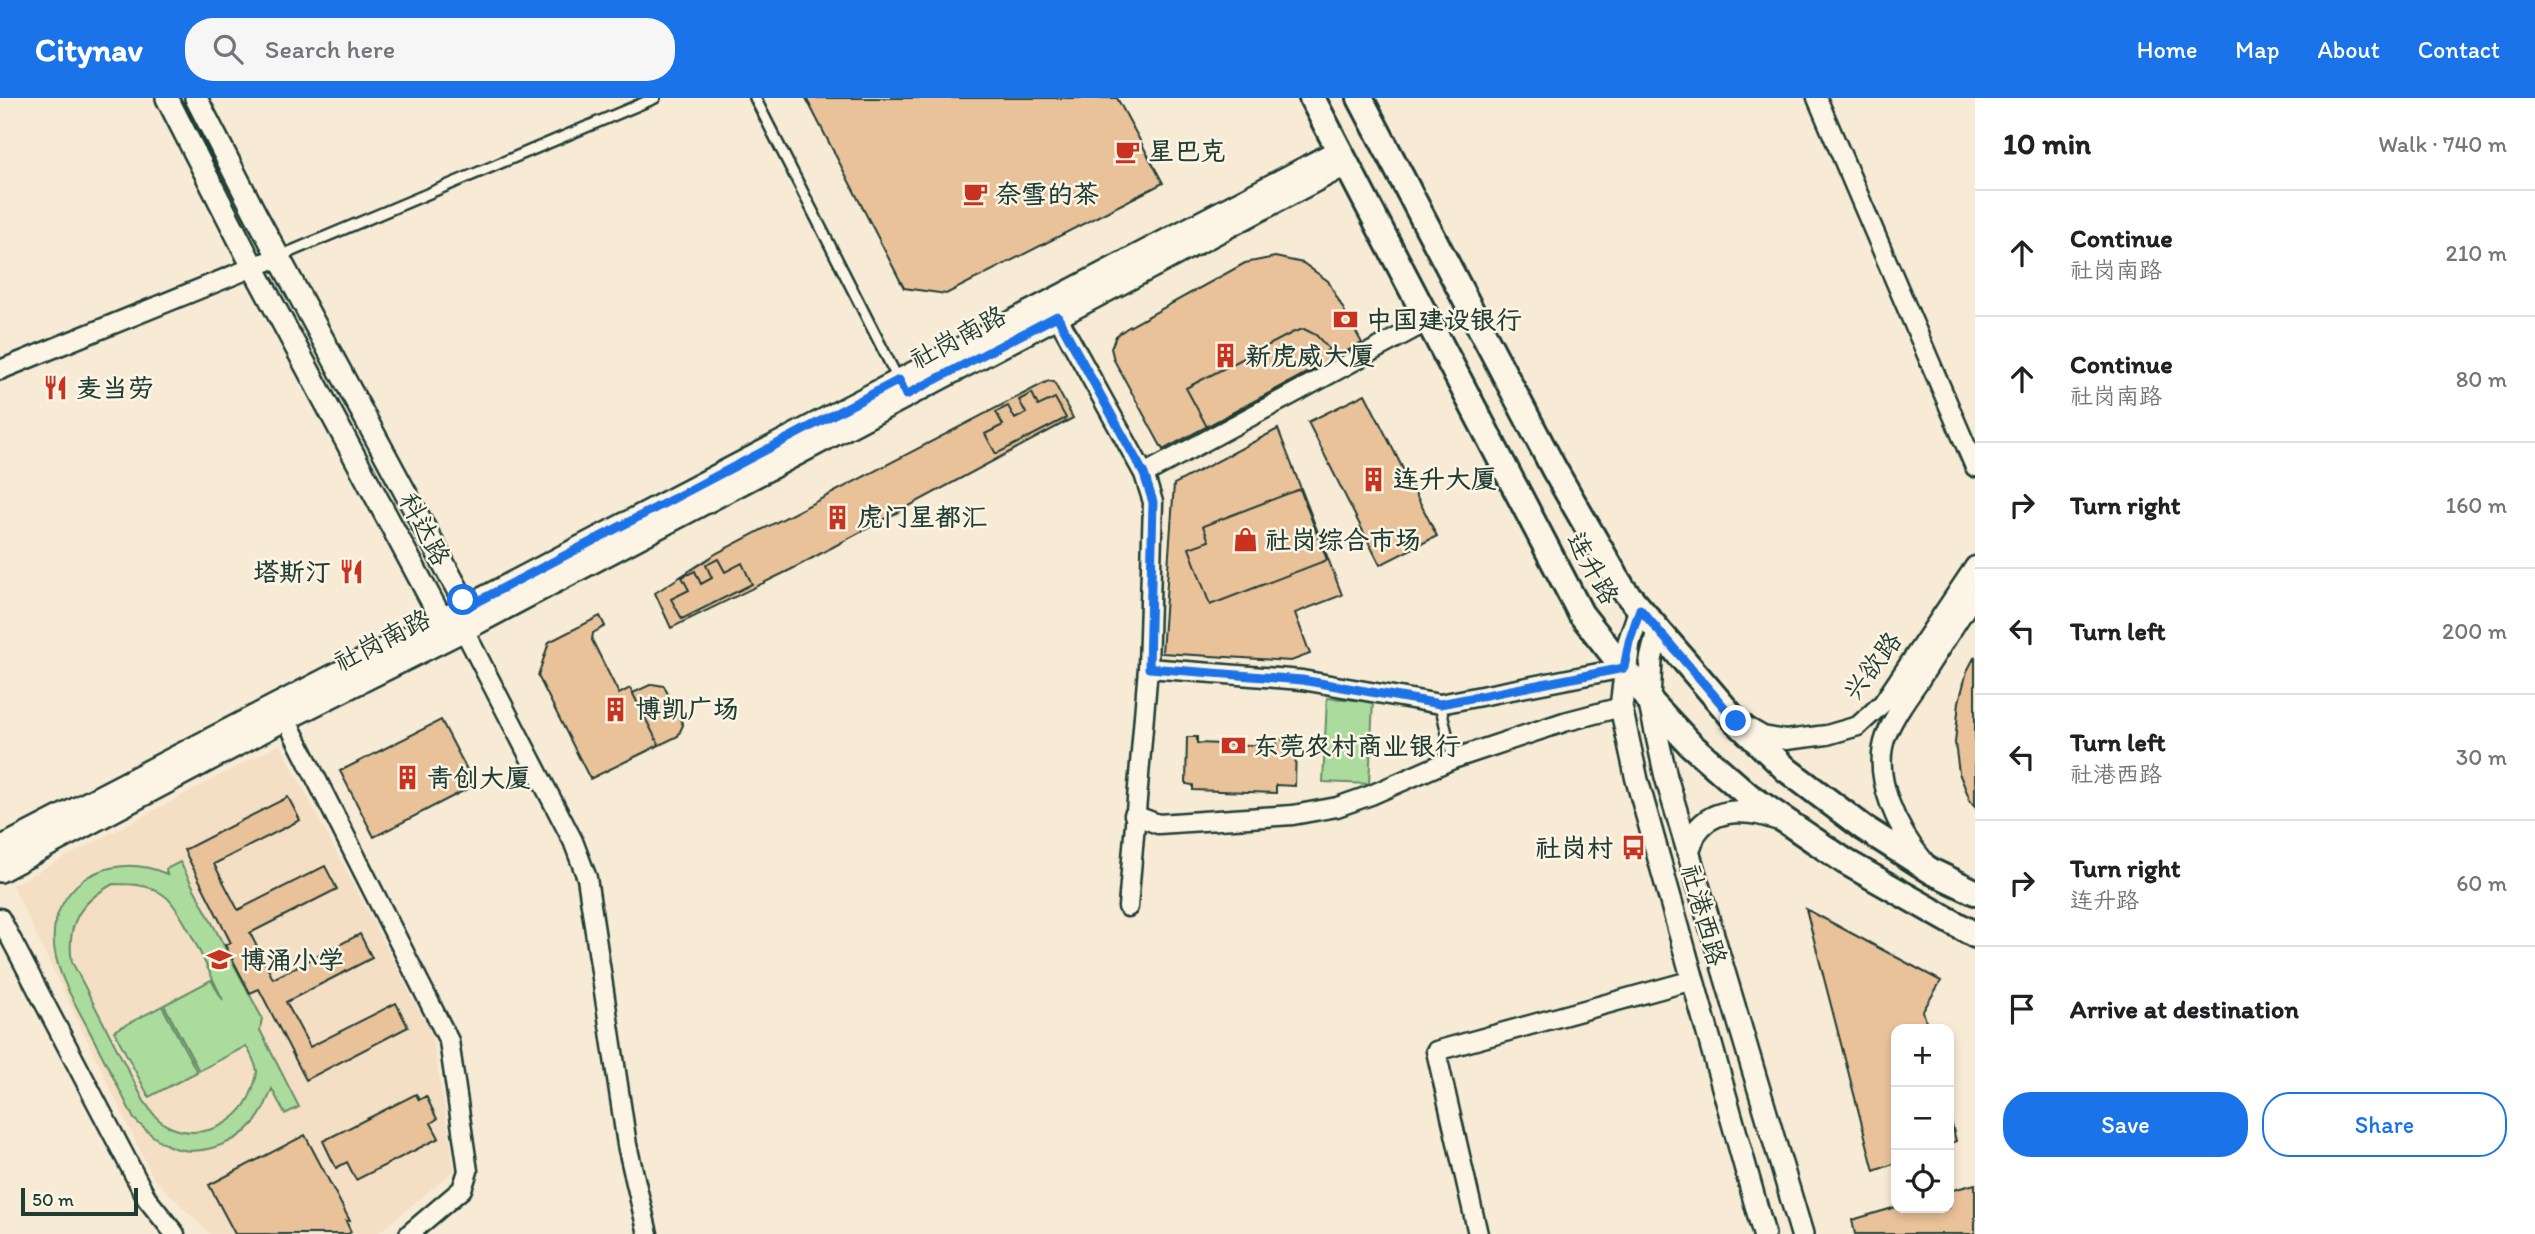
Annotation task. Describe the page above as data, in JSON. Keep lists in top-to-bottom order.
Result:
{
  "streets": {
    "main road": ["连升路"],
    "street": [
      "社岗南路",
      "科达路",
      "兴欲路",
      "社港西路"
    ]
  },
  "crossings": [
    ["社岗南路", "科达路"],
    ["社岗南路", "连升路"],
    ["连升路", "兴欲路"],
    ["连升路", "社港西路"]
  ],
  "places": {
    "cafe": ["星巴克", "奈雪的茶"],
    "bank": ["中国建设银行", "东莞农村商业银行"],
    "building": [
      "新虎威大厦",
      "连升大厦",
      "虎门星都汇",
      "博凯广场",
      "青创大厦"
    ],
    "restaurant": ["麦当劳", "塔斯汀"],
    "shop": ["社岗综合市场"],
    "bus stop": ["社岗村"],
    "school or university": ["博涌小学"]
  },
  "scale_bar": "50 m",
  "page": {
    "header": "Citynav",
    "search": "Search here",
    "nav": [
      "Home",
      "Map",
      "About",
      "Contact"
    ],
    "heading": ["10 min", "Walk · 740 m"],
    "list": [
      ["Continue", "社岗南路", "210 m"],
      ["Continue", "社岗南路", "80 m"],
      ["Turn right", "160 m"],
      ["Turn left", "200 m"],
      ["Turn left", "社港西路", "30 m"],
      ["Turn right", "连升路", "60 m"],
      "Arrive at destination"
    ],
    "map_buttons": ["+", "−"],
    "buttons": ["Save", "Share"],
    "scale": "50 m"
  }
}
